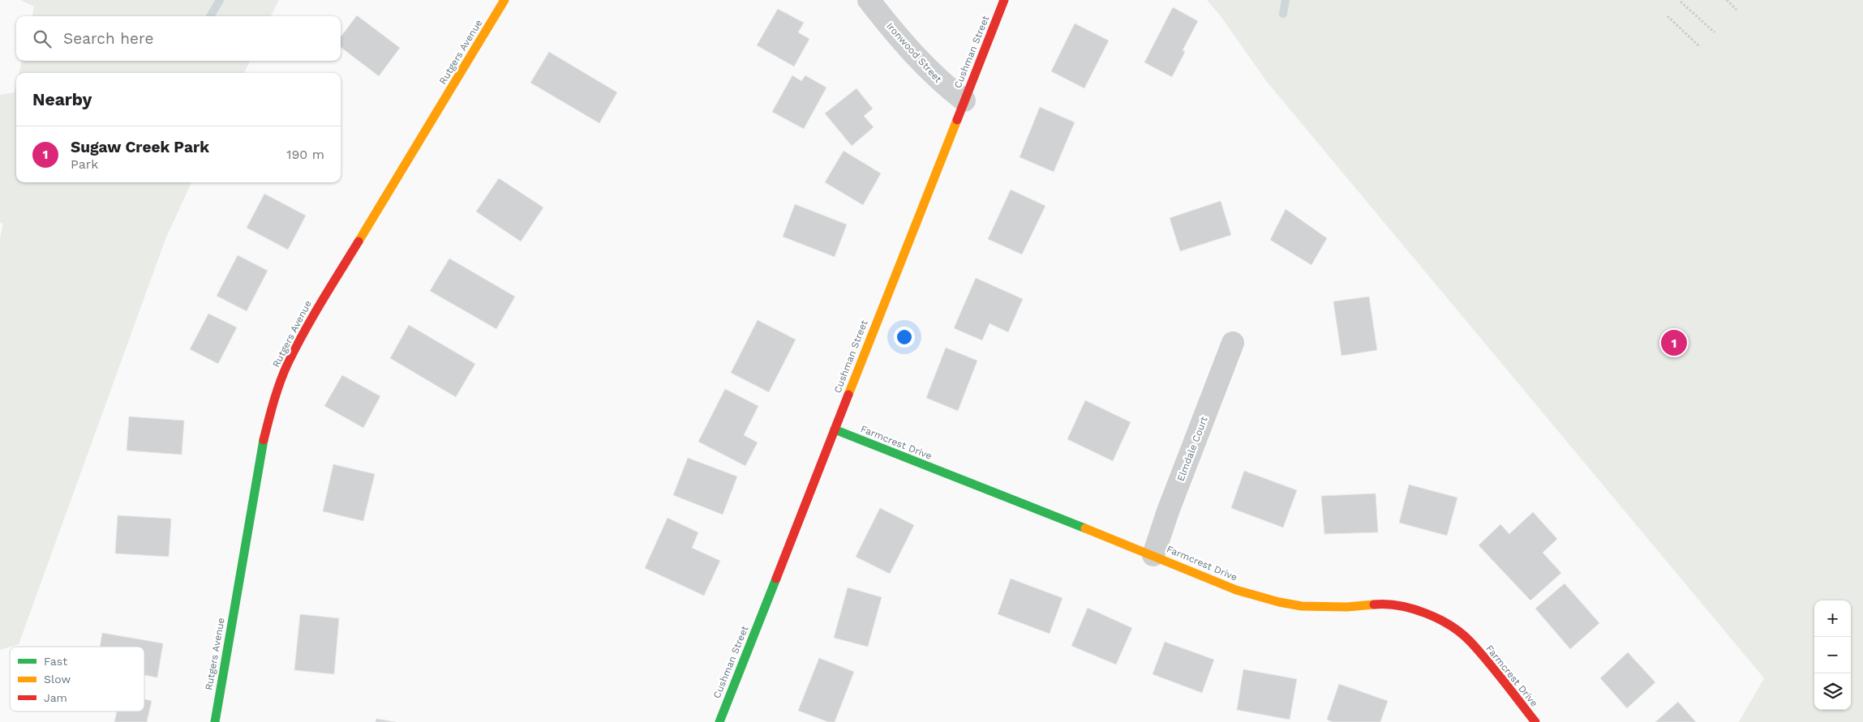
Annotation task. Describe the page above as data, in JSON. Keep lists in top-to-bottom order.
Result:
{
  "streets": {
    "street": [
      "Rutgers Avenue",
      "Cushman Street",
      "Ironwood Street",
      "Farmcrest Drive",
      "Elmdale Court"
    ]
  },
  "crossings": [
    ["Cushman Street", "Ironwood Street"],
    ["Cushman Street", "Farmcrest Drive"],
    ["Farmcrest Drive", "Elmdale Court"]
  ],
  "legend": ["Fast", "Slow", "Jam"],
  "page": {
    "search": "Search here",
    "heading": "Nearby",
    "list": [
      {
        "mark": "1",
        "name": "Sugaw Creek Park",
        "note": "Park",
        "value": "190 m"
      }
    ],
    "pins": "1",
    "map_buttons": ["+", "−"]
  }
}
